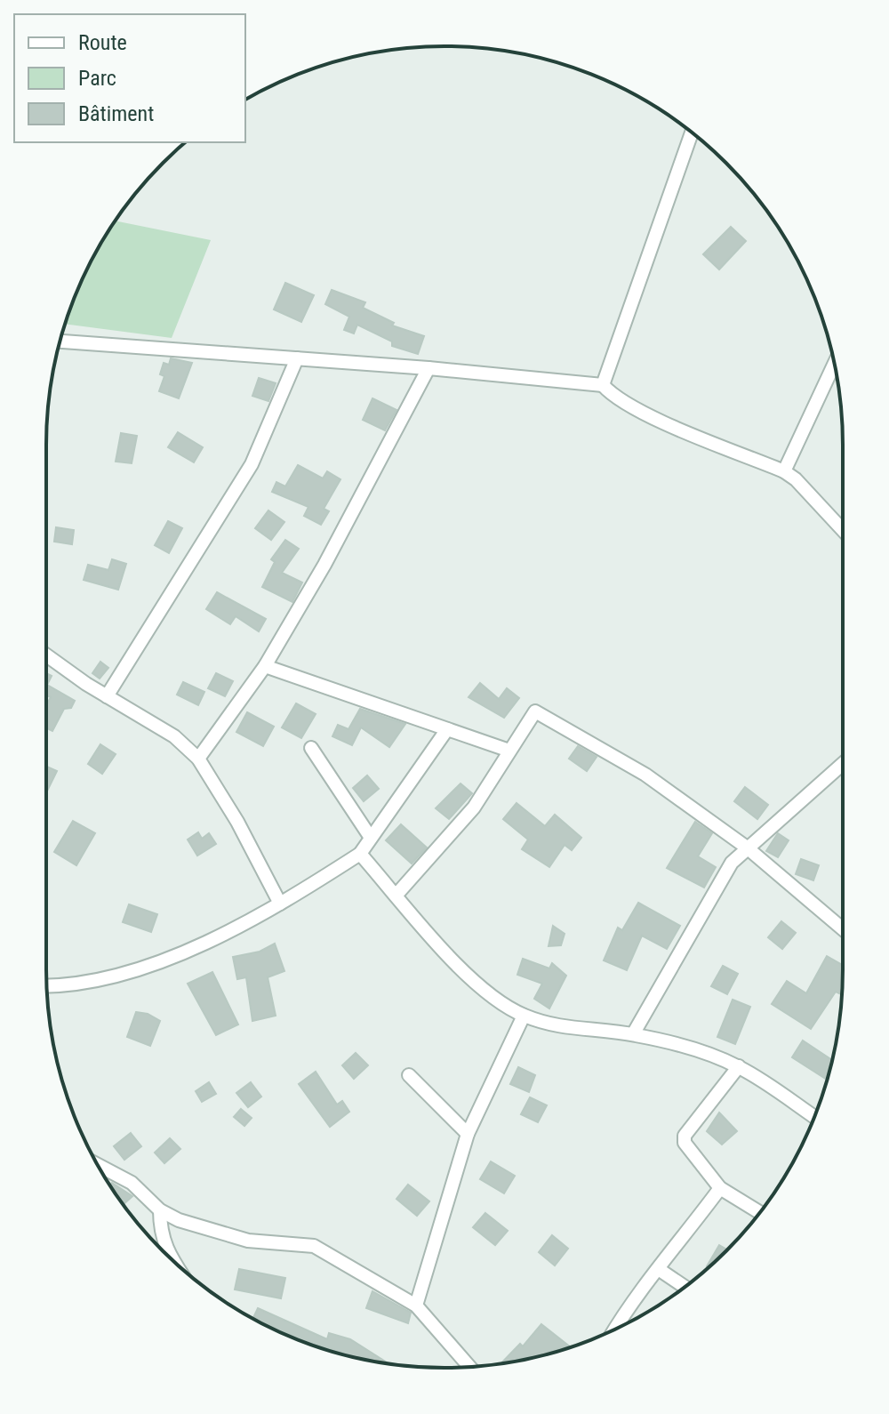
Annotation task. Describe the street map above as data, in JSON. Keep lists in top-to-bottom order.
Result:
{
  "legend": ["Route", "Parc", "Bâtiment"]
}
